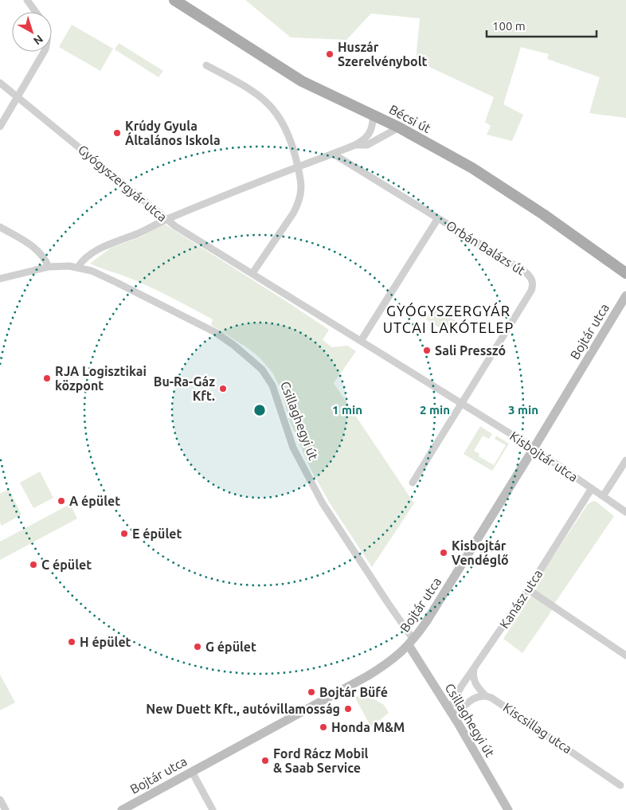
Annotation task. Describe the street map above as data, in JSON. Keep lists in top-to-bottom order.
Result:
{
  "streets": {
    "main road": ["Bécsi út"],
    "street": [
      "Gyógyszergyár utca",
      "Orbán Balázs út",
      "Bojtár utca",
      "Csillaghegyi út",
      "Kisbojtár utca",
      "Kanász utca",
      "Kiscsillag utca"
    ]
  },
  "crossings": [
    ["Gyógyszergyár utca", "Orbán Balázs út"],
    ["Gyógyszergyár utca", "Kisbojtár utca"],
    ["Orbán Balázs út", "Kisbojtár utca"],
    ["Bojtár utca", "Csillaghegyi út"],
    ["Bojtár utca", "Kisbojtár utca"],
    ["Csillaghegyi út", "Kanász utca"],
    ["Kisbojtár utca", "Kanász utca"]
  ],
  "districts": ["GYÓGYSZERGYÁR UTCAI LAKÓTELEP"],
  "places": [
    "Huszár Szerelvénybolt",
    "Krúdy Gyula Általános Iskola",
    "Sali Presszó",
    "RJA Logisztikai központ",
    "Bu-Ra-Gáz Kft.",
    "A épület",
    "E épület",
    "Kisbojtár Vendéglő",
    "C épület",
    "H épület",
    "G épület",
    "Bojtár Büfé",
    "New Duett Kft., autóvillamosság",
    "Honda M&M",
    "Ford Rácz Mobil & Saab Service"
  ],
  "scale_bar": "100 m",
  "north": "bottom right",
  "rings": ["1 min", "2 min", "3 min"]
}
